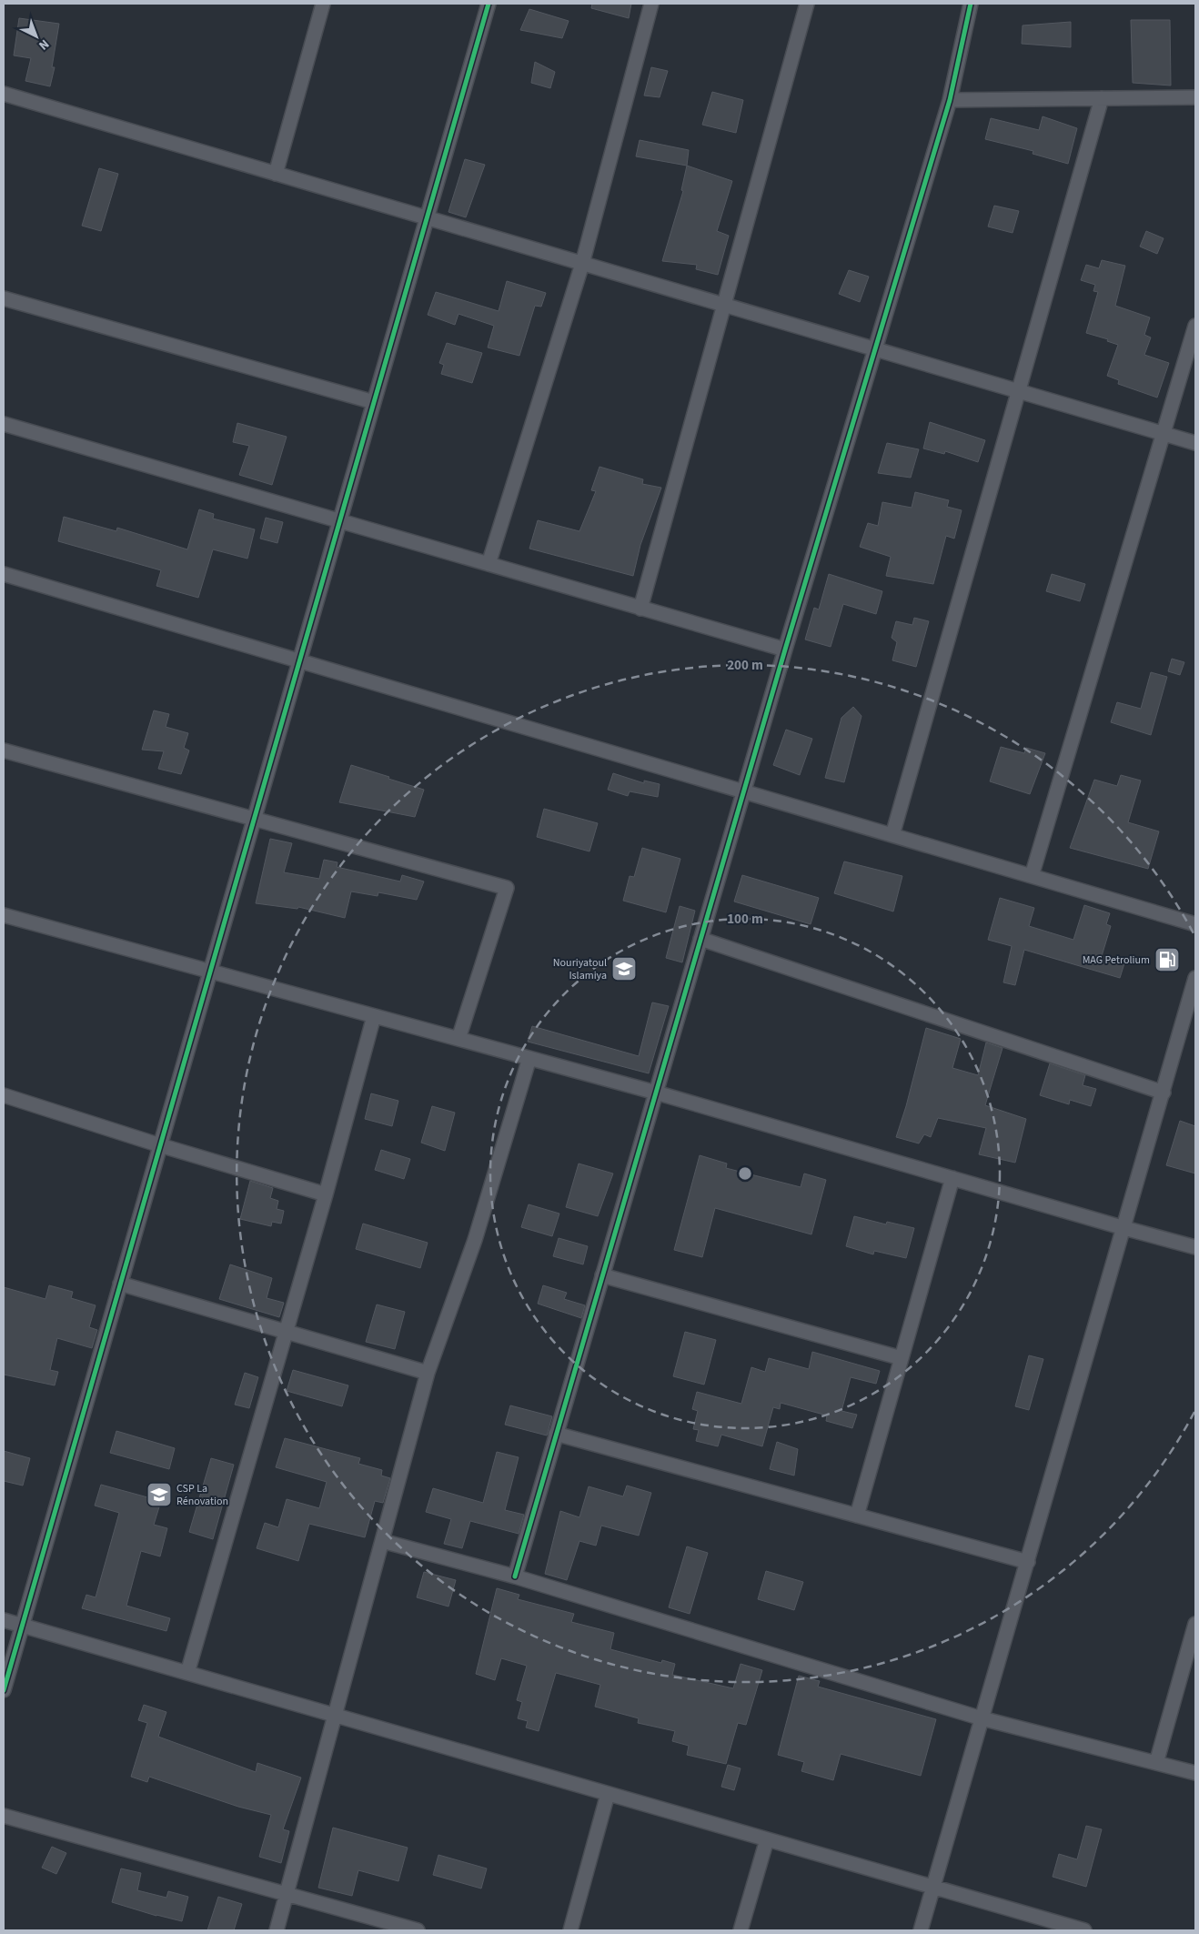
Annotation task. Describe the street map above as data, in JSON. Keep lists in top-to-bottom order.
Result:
{
  "places": {
    "fuel station": ["MAG Petrolium"],
    "school or university": ["Nouriyatoul Islamiya", "CSP La Rénovation"]
  },
  "north": "bottom right",
  "rings": ["200 m", "100 m"]
}
